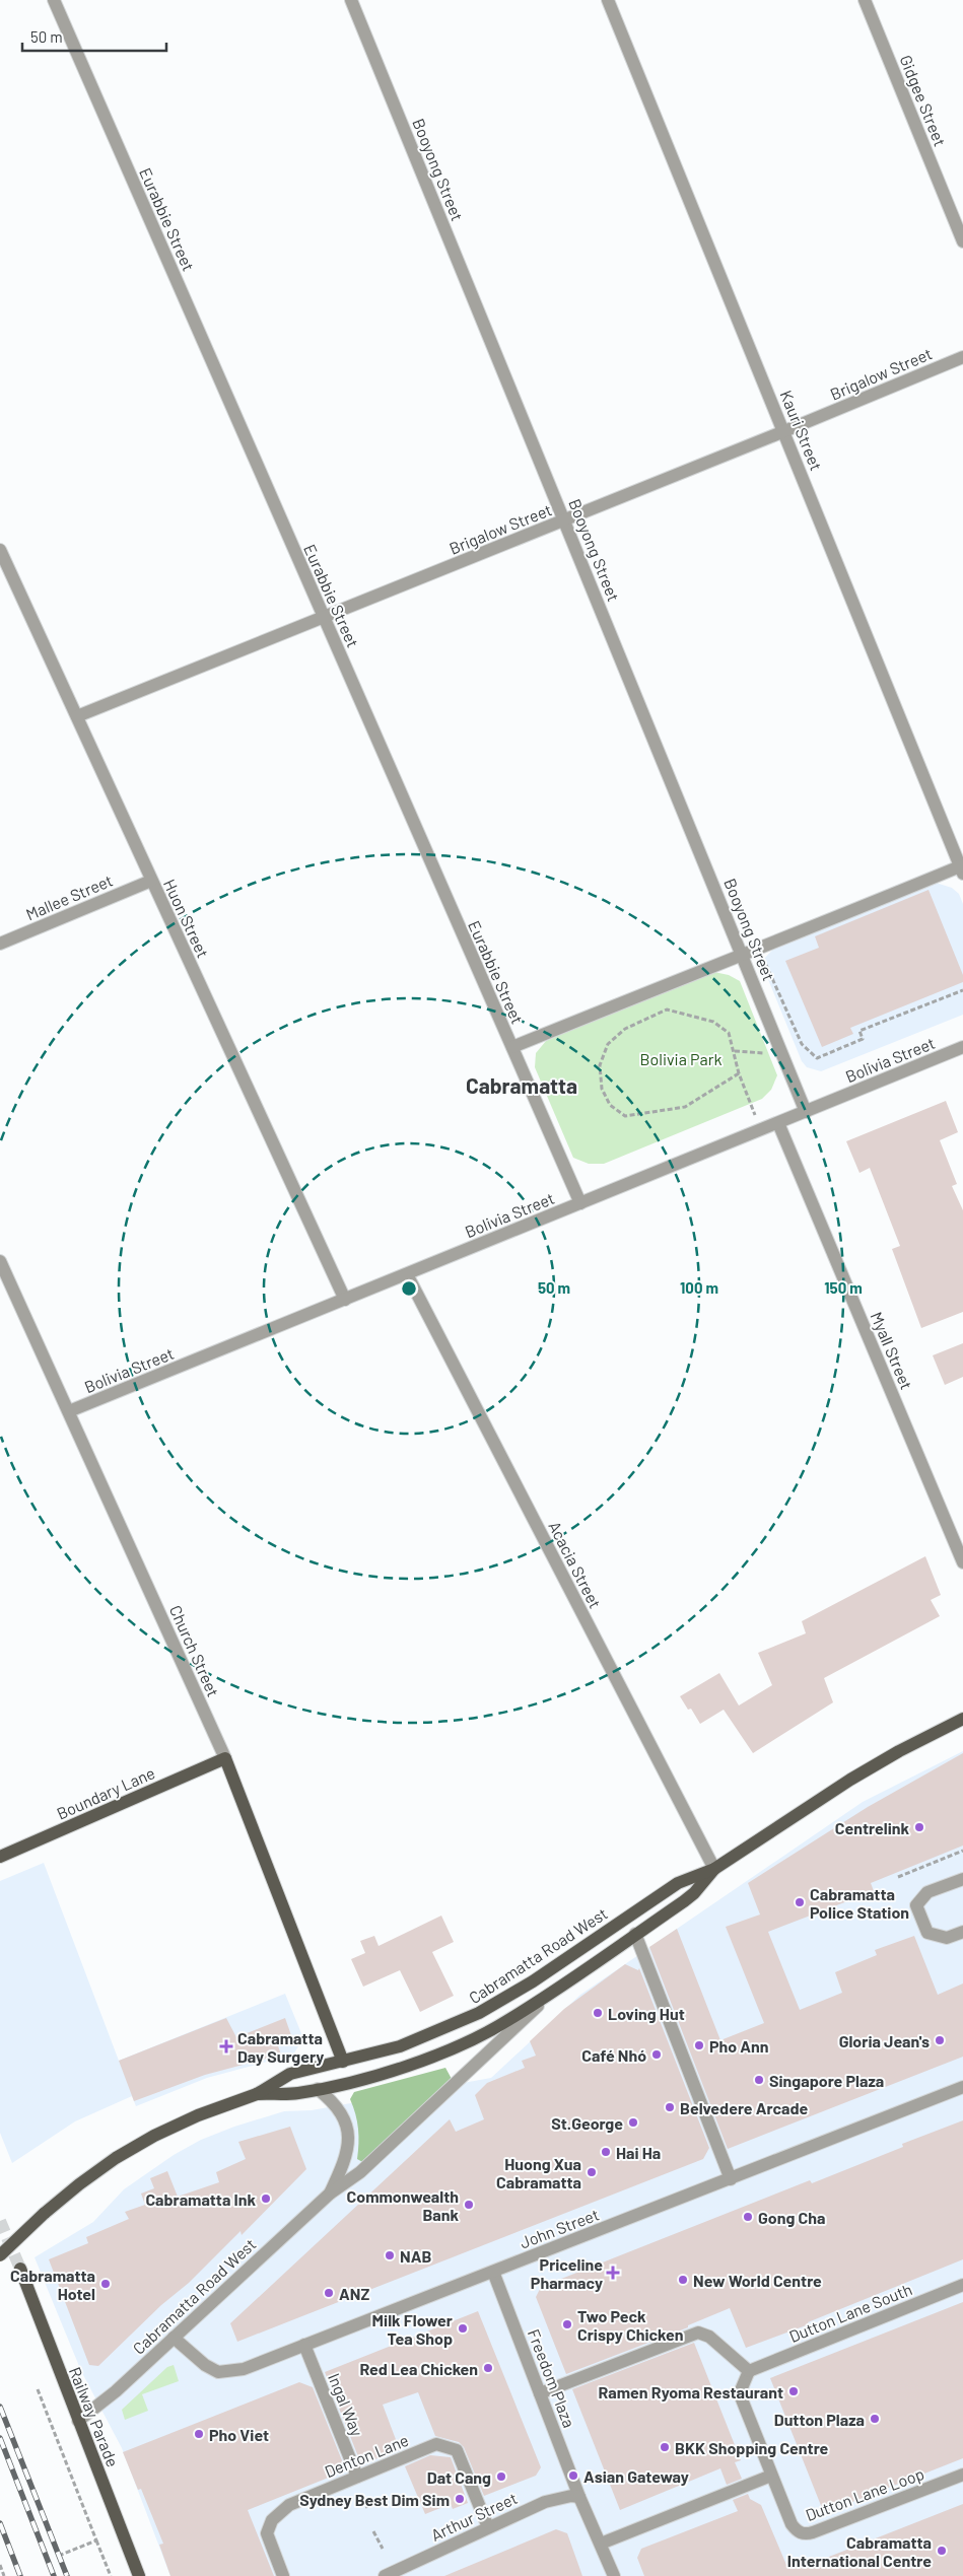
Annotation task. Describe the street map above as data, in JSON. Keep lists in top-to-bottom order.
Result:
{
  "streets": {
    "main road": [
      "Church Street",
      "Boundary Lane",
      "Cabramatta Road West",
      "Railway Parade"
    ],
    "street": [
      "Gidgee Street",
      "Booyong Street",
      "Eurabbie Street",
      "Brigalow Street",
      "Kauri Street",
      "Mallee Street",
      "Huon Street",
      "Bolivia Street",
      "Myall Street",
      "Acacia Street",
      "John Street",
      "Dutton Lane South",
      "Freedom Plaza",
      "Ingal Way",
      "Denton Lane",
      "Dutton Lane Loop",
      "Arthur Street"
    ]
  },
  "crossings": [
    ["Booyong Street", "Brigalow Street"],
    ["Booyong Street", "Bolivia Street"],
    ["Eurabbie Street", "Brigalow Street"],
    ["Eurabbie Street", "Bolivia Street"],
    ["Brigalow Street", "Kauri Street"],
    ["Brigalow Street", "Huon Street"],
    ["Mallee Street", "Huon Street"],
    ["Huon Street", "Bolivia Street"],
    ["Bolivia Street", "Myall Street"],
    ["Bolivia Street", "Acacia Street"],
    ["Bolivia Street", "Church Street"],
    ["Acacia Street", "Cabramatta Road West"],
    ["Church Street", "Boundary Lane"],
    ["Church Street", "Cabramatta Road West"],
    ["Cabramatta Road West", "John Street"],
    ["Cabramatta Road West", "Railway Parade"],
    ["John Street", "Freedom Plaza"],
    ["John Street", "Ingal Way"],
    ["Dutton Lane South", "Dutton Lane Loop"],
    ["Freedom Plaza", "Arthur Street"],
    ["Ingal Way", "Denton Lane"],
    ["Denton Lane", "Arthur Street"]
  ],
  "districts": ["Cabramatta"],
  "parks": ["Bolivia Park"],
  "places": {
    "other": [
      "Centrelink",
      "Cabramatta Police Station",
      "Loving Hut",
      "Gloria Jean's",
      "Pho Ann",
      "Café Nhó",
      "Singapore Plaza",
      "Belvedere Arcade",
      "St.George",
      "Hai Ha",
      "Huong Xua Cabramatta",
      "Cabramatta Ink",
      "Commonwealth Bank",
      "Gong Cha",
      "NAB",
      "New World Centre",
      "Cabramatta Hotel",
      "ANZ",
      "Two Peck Crispy Chicken",
      "Milk Flower Tea Shop",
      "Red Lea Chicken",
      "Ramen Ryoma Restaurant",
      "Dutton Plaza",
      "Pho Viet",
      "BKK Shopping Centre",
      "Asian Gateway",
      "Dat Cang",
      "Sydney Best Dim Sim",
      "Cabramatta International Centre"
    ],
    "health": ["Cabramatta Day Surgery", "Priceline Pharmacy"]
  },
  "scale_bar": "50 m",
  "rings": ["50 m", "100 m", "150 m"]
}
